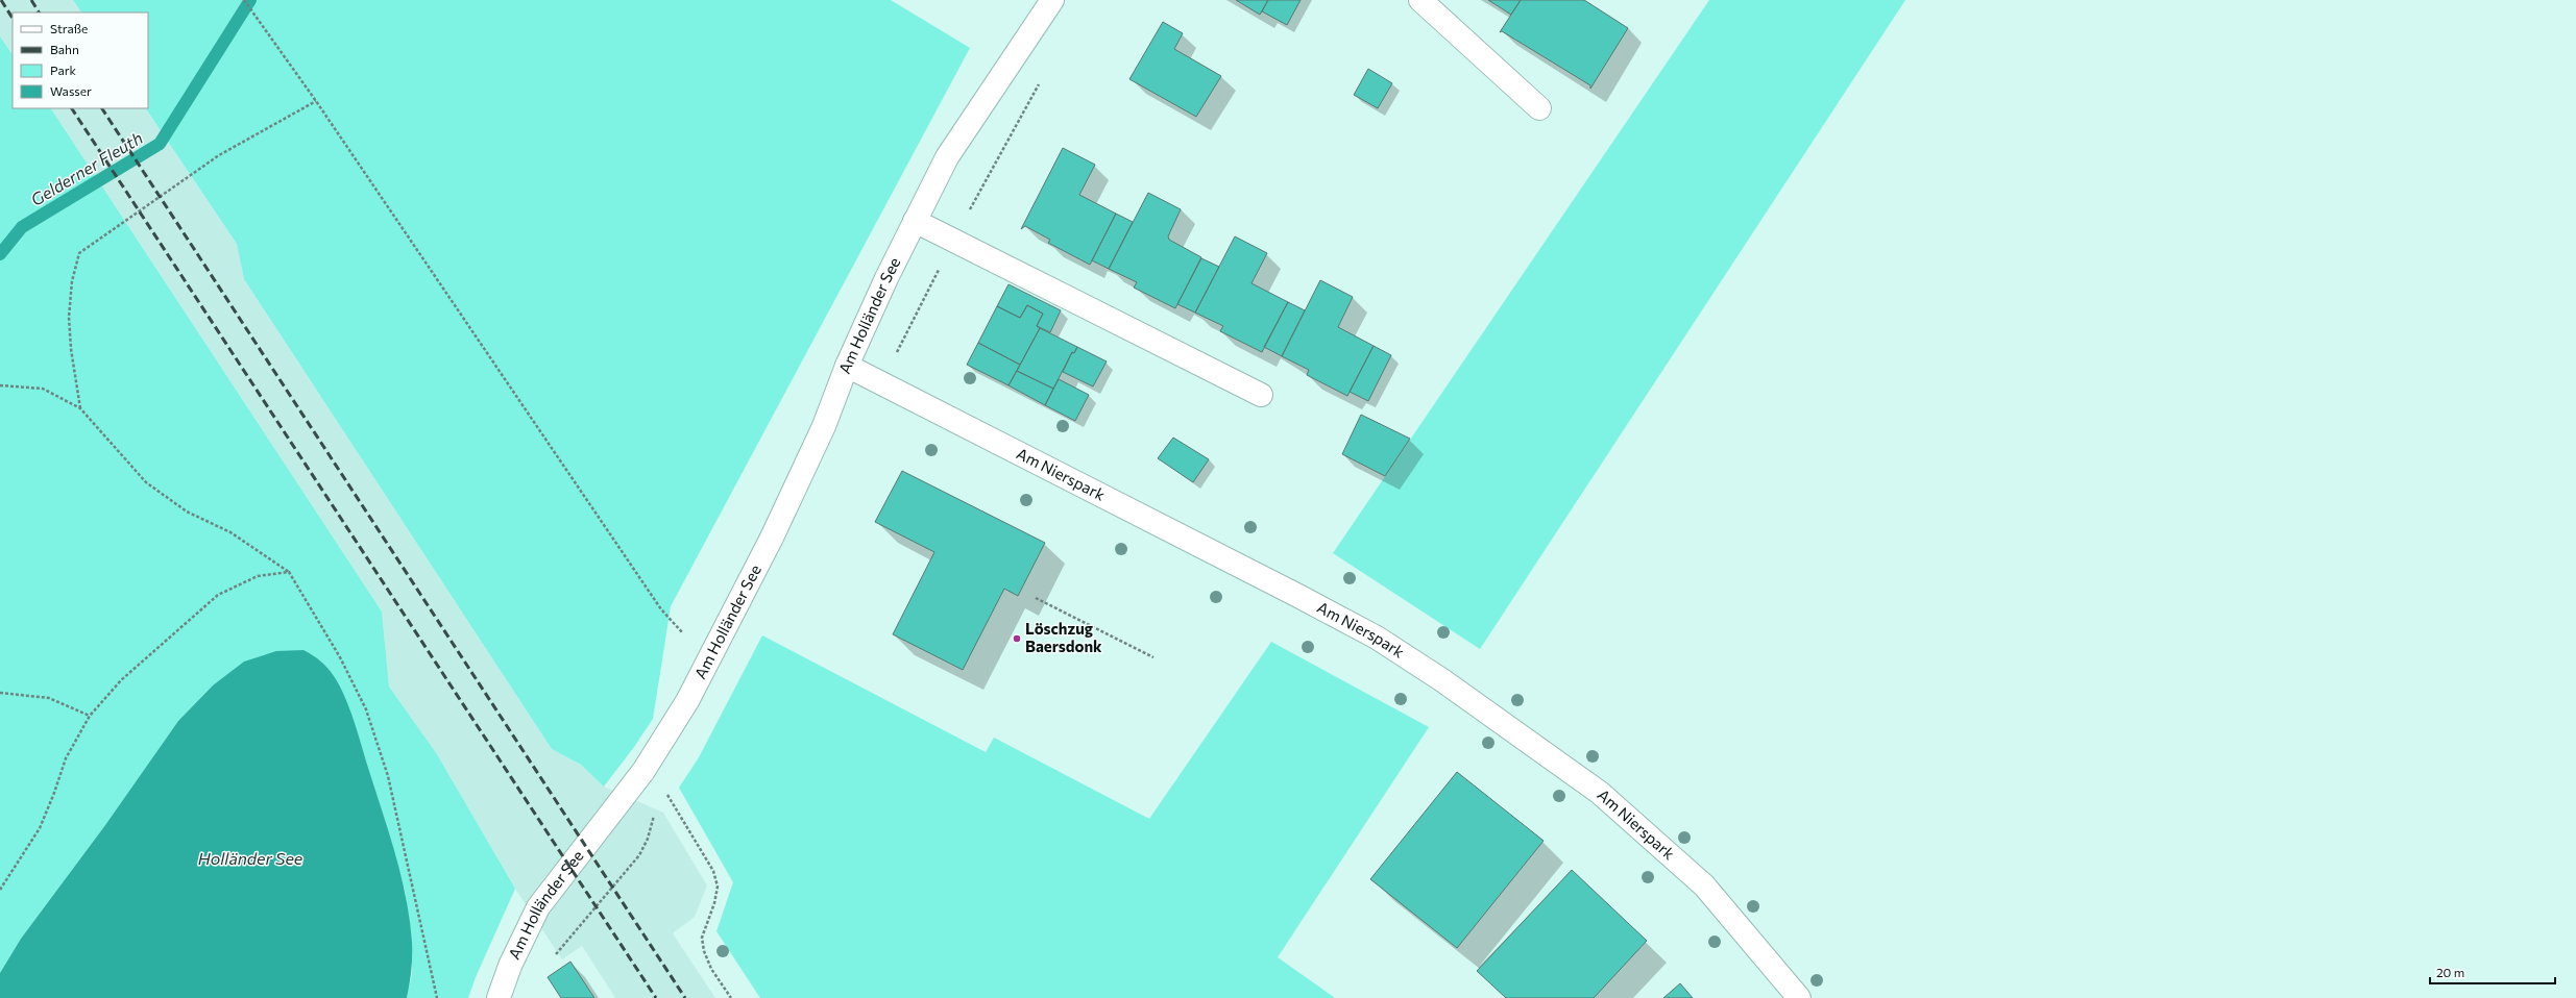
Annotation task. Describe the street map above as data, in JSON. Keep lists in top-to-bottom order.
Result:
{
  "streets": {
    "street": ["Am Holländer See", "Am Nierspark"]
  },
  "crossings": [
    ["Am Holländer See", "Am Nierspark"]
  ],
  "water": ["Gelderner Fleuth", "Holländer See"],
  "places": ["Löschzug Baersdonk"],
  "legend": [
    "Straße",
    "Bahn",
    "Park",
    "Wasser"
  ],
  "scale_bar": "20 m"
}
